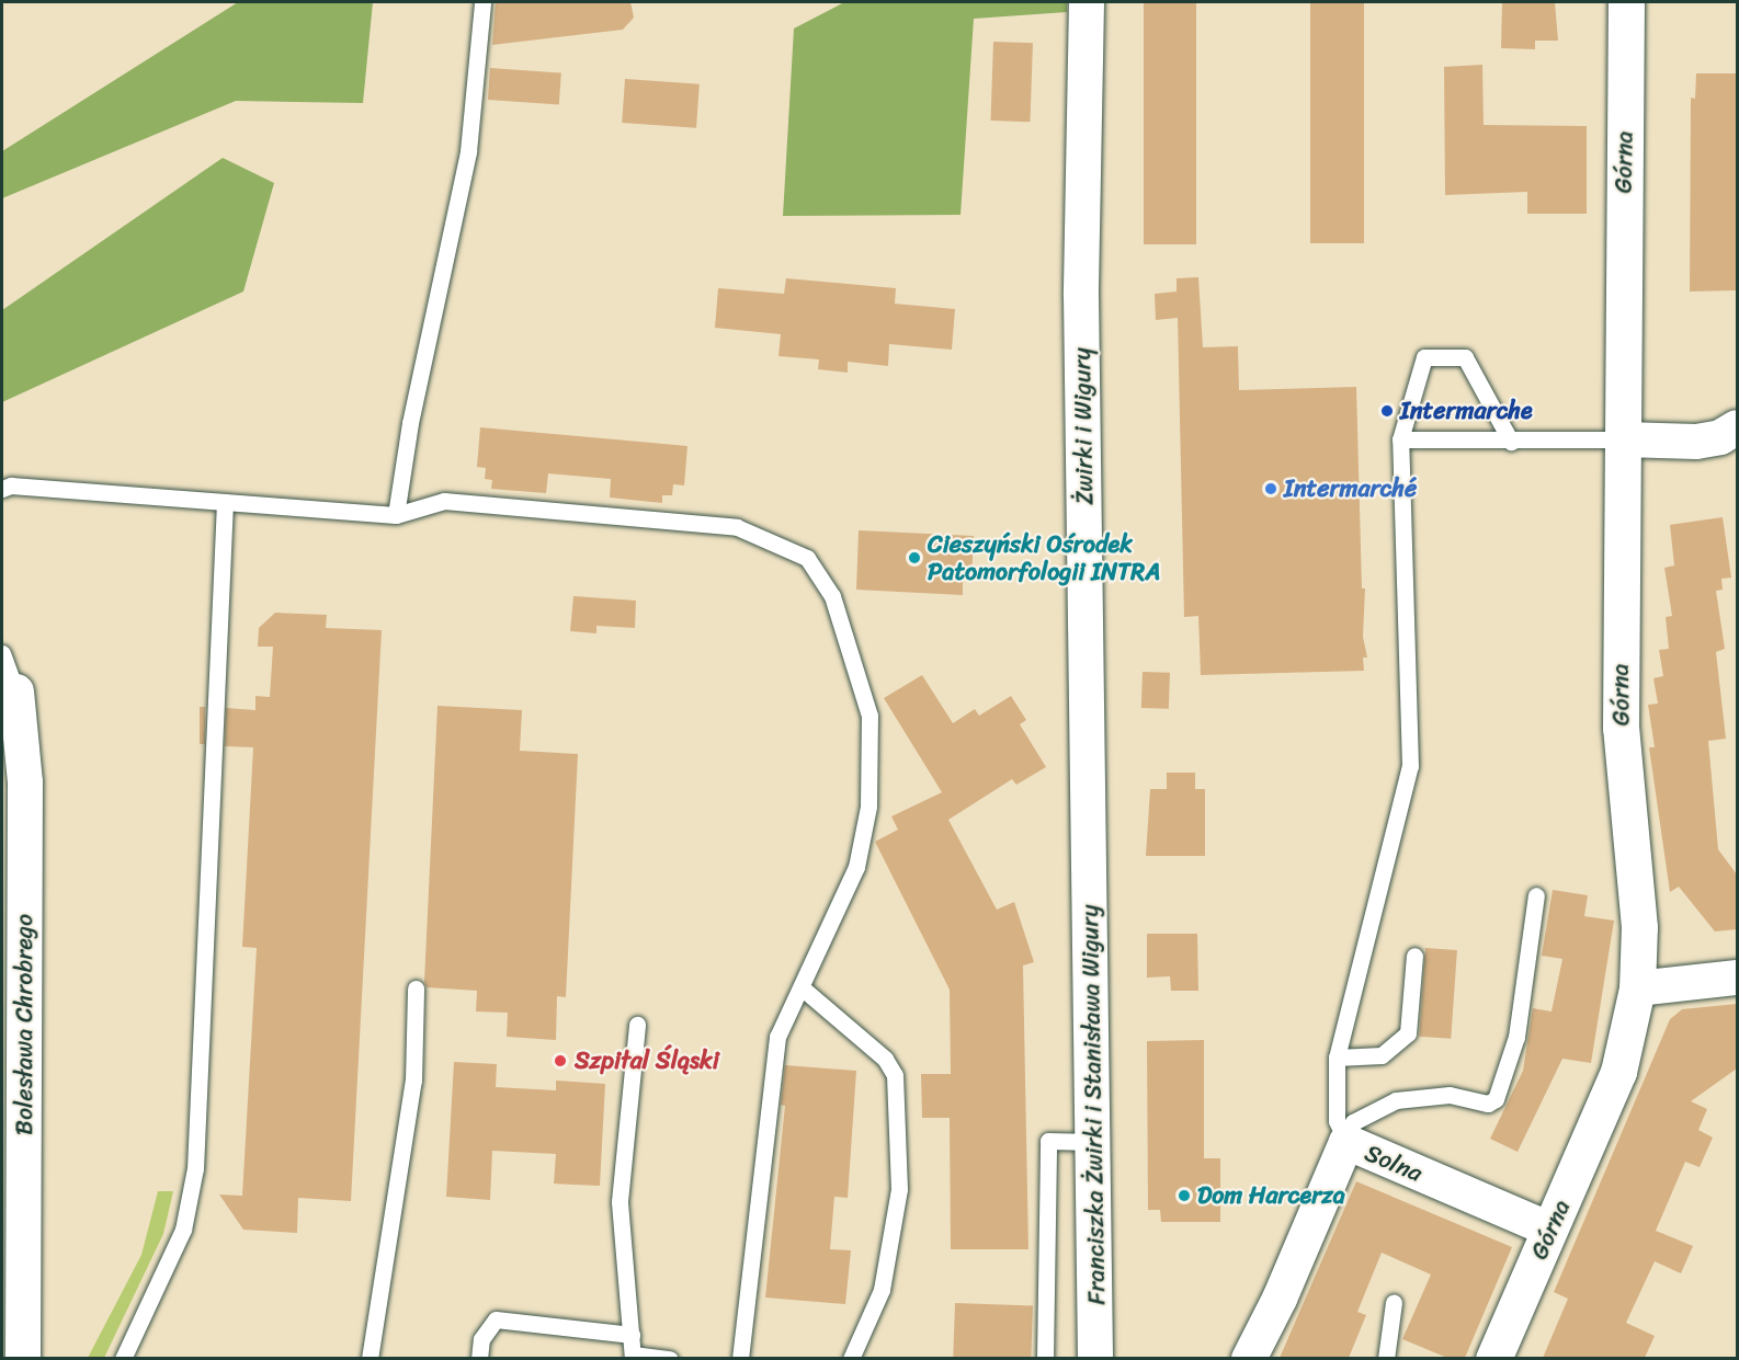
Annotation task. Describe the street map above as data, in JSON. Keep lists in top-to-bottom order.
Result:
{
  "streets": {
    "street": [
      "Górna",
      "Żwirki i Wigury",
      "Bolesława Chrobrego",
      "Franciszka Żwirki i Stanisława Wigury",
      "Solna"
    ]
  },
  "crossings": [
    ["Górna", "Solna"],
    ["Żwirki i Wigury", "Franciszka Żwirki i Stanisława Wigury"]
  ],
  "places": [
    "Intermarche",
    "Intermarché",
    "Cieszyński Ośrodek Patomorfologii INTRA",
    "Szpital Śląski",
    "Dom Harcerza"
  ]
}
